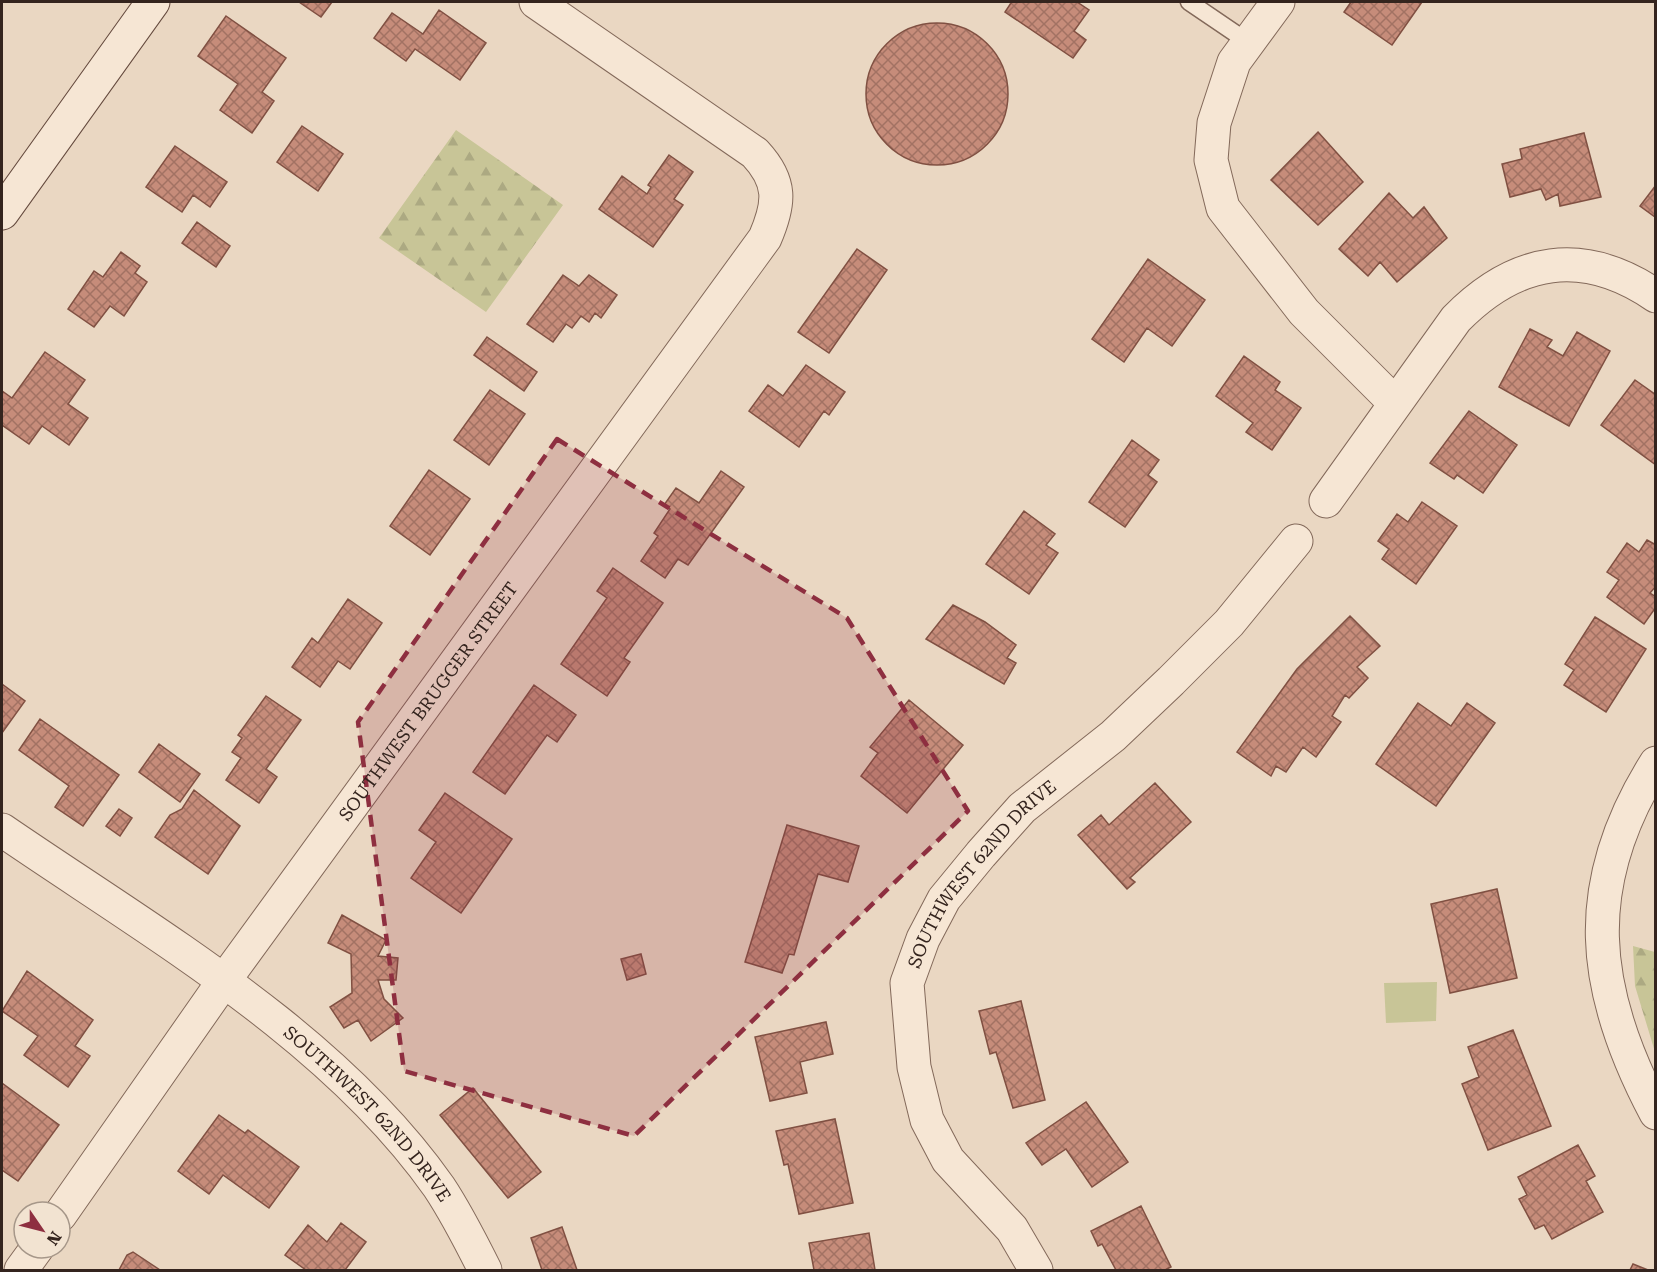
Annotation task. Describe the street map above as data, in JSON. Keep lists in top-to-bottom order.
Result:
{
  "streets": {
    "street": ["SOUTHWEST BRUGGER STREET", "SOUTHWEST 62ND DRIVE"]
  },
  "crossings": [
    ["SOUTHWEST BRUGGER STREET", "SOUTHWEST 62ND DRIVE"]
  ],
  "north": "bottom right"
}
